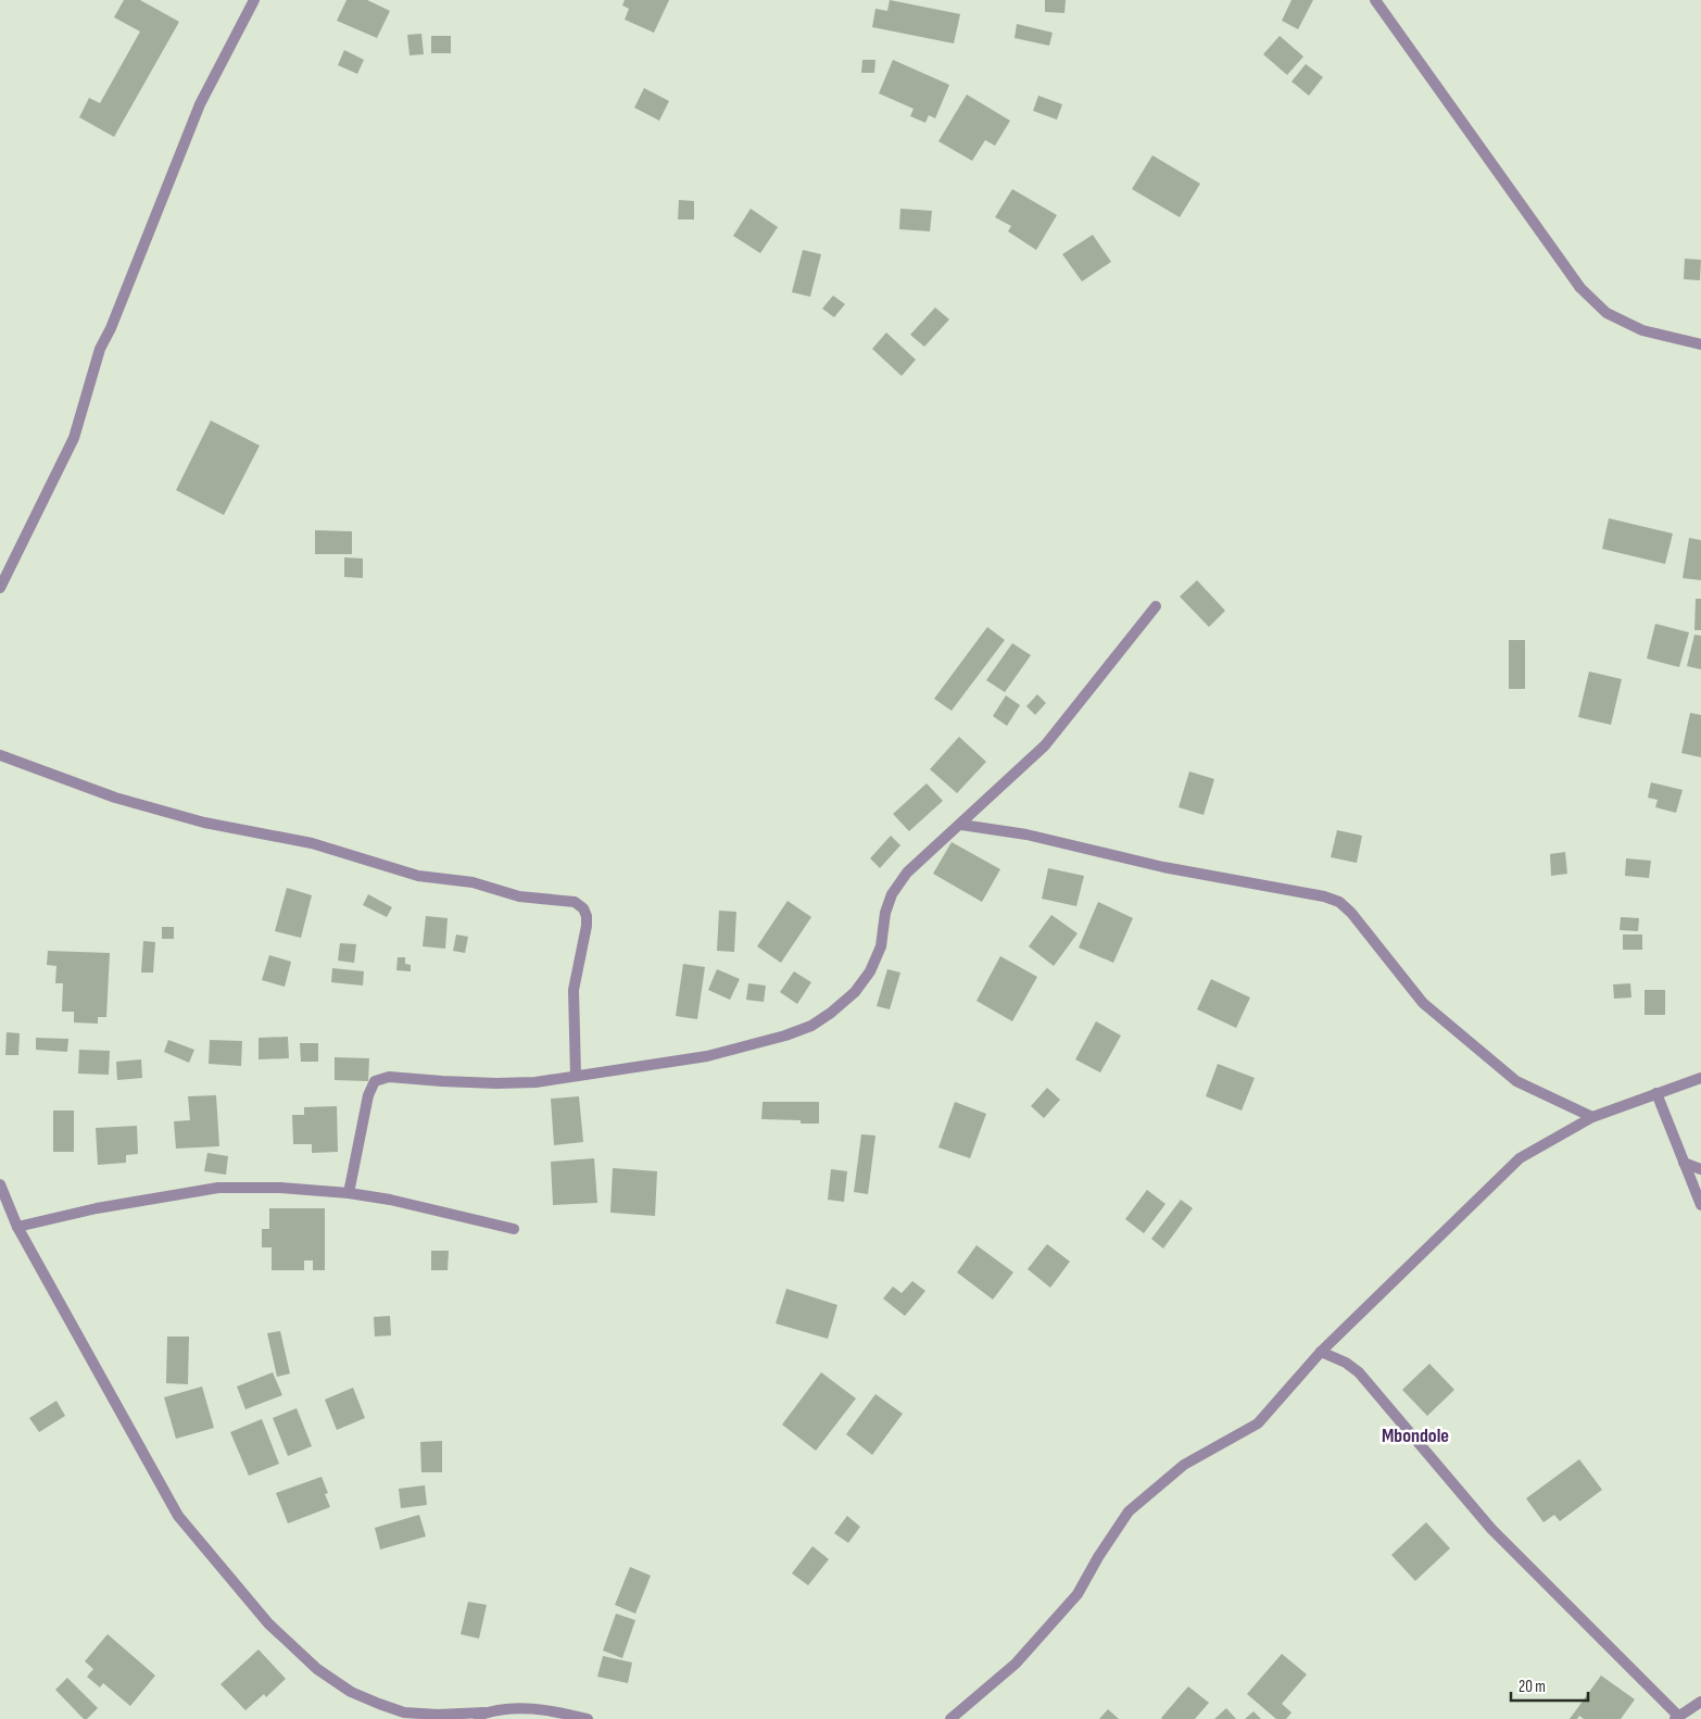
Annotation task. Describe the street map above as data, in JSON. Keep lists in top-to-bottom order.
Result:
{
  "districts": ["Mbondole"],
  "scale_bar": "20 m"
}
